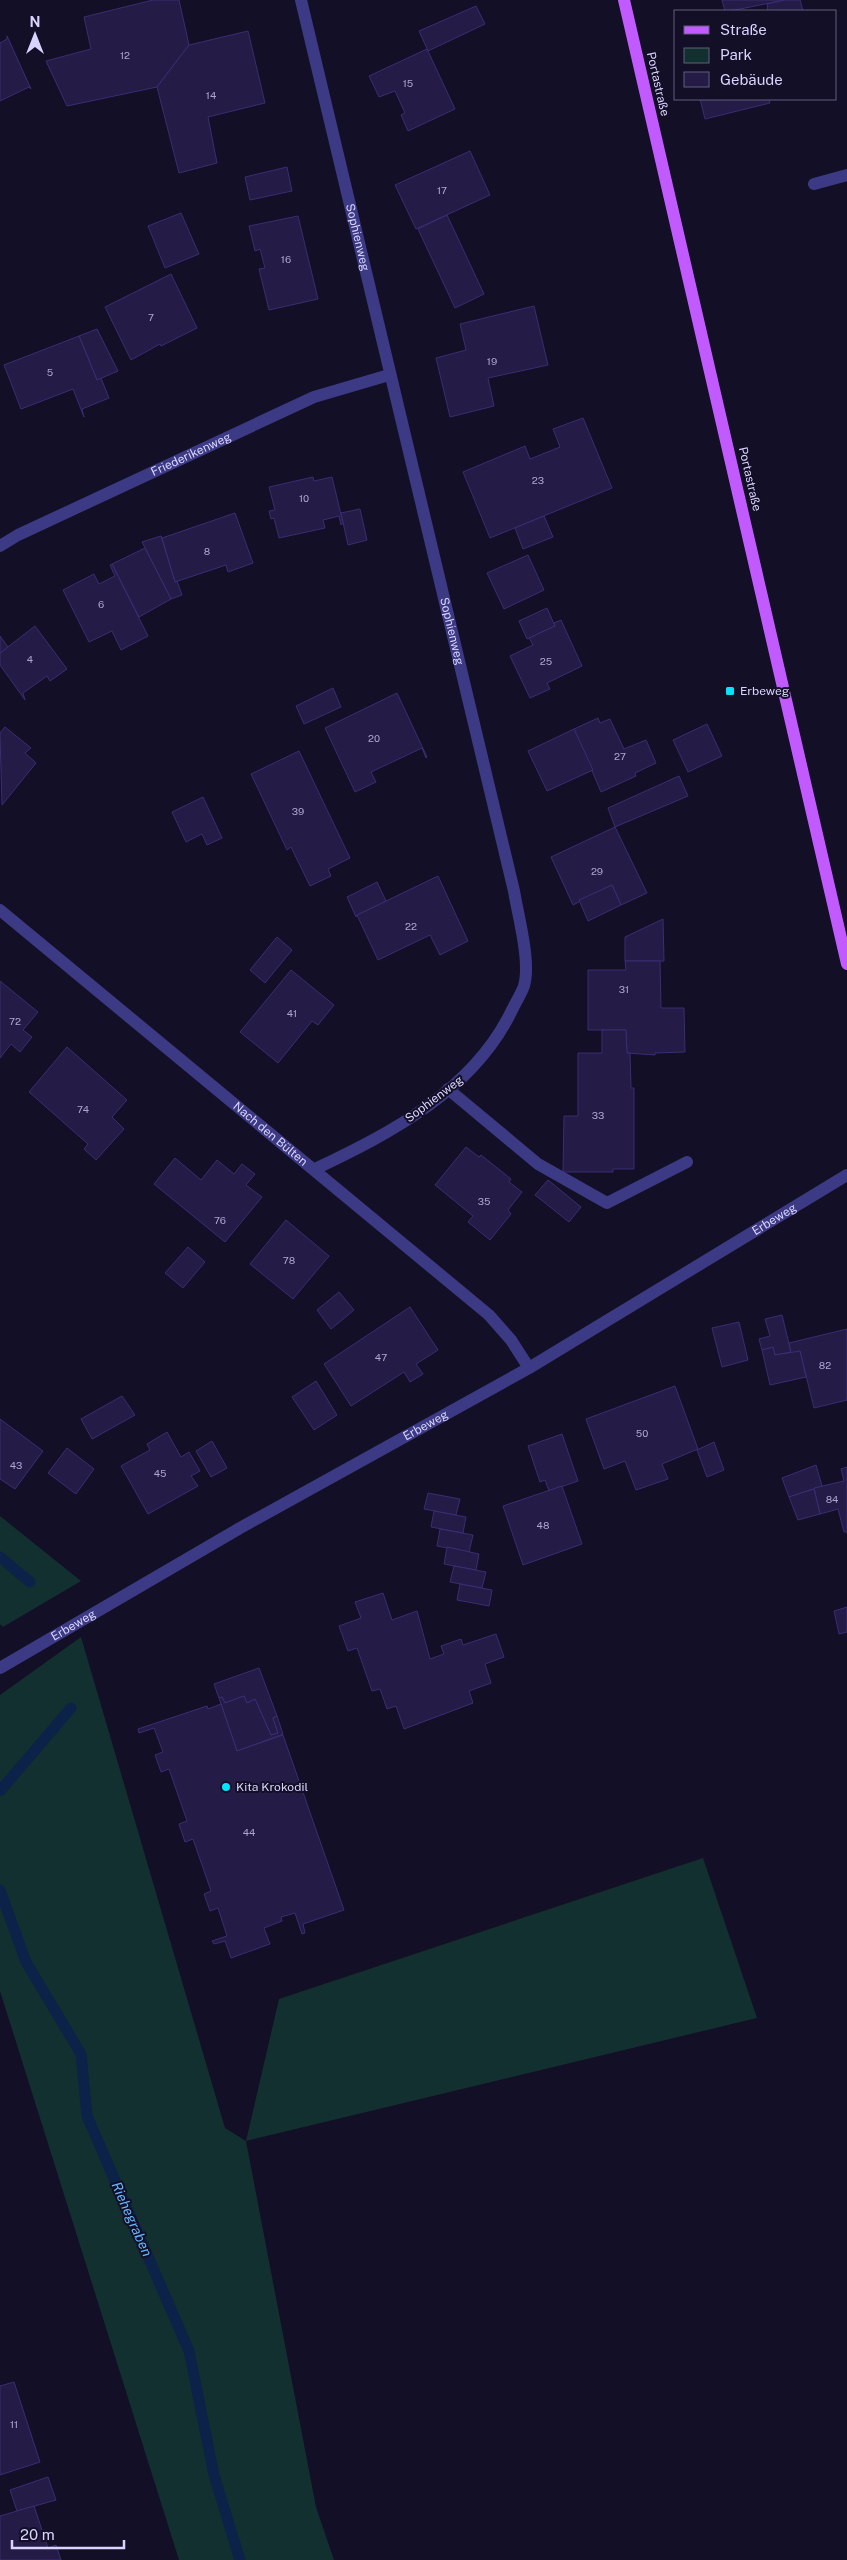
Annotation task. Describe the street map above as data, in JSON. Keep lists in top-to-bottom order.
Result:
{
  "streets": {
    "main road": ["Portastraße"],
    "street": [
      "Sophienweg",
      "Friederikenweg",
      "Nach den Bülten",
      "Erbeweg"
    ]
  },
  "crossings": [
    ["Sophienweg", "Friederikenweg"],
    ["Sophienweg", "Nach den Bülten"],
    ["Nach den Bülten", "Erbeweg"]
  ],
  "water": ["Riehegraben"],
  "places": {
    "transit": ["Erbeweg"],
    "other": ["Kita Krokodil"]
  },
  "house_numbers": [
    "12",
    "15",
    "14",
    "17",
    "16",
    "7",
    "19",
    "5",
    "23",
    "10",
    "8",
    "6",
    "4",
    "25",
    "20",
    "27",
    "39",
    "29",
    "22",
    "31",
    "41",
    "72",
    "74",
    "33",
    "35",
    "76",
    "78",
    "47",
    "82",
    "50",
    "43",
    "45",
    "84",
    "48",
    "44",
    "11"
  ],
  "legend": ["Straße", "Park", "Gebäude"],
  "scale_bar": "20 m",
  "north": "top"
}
